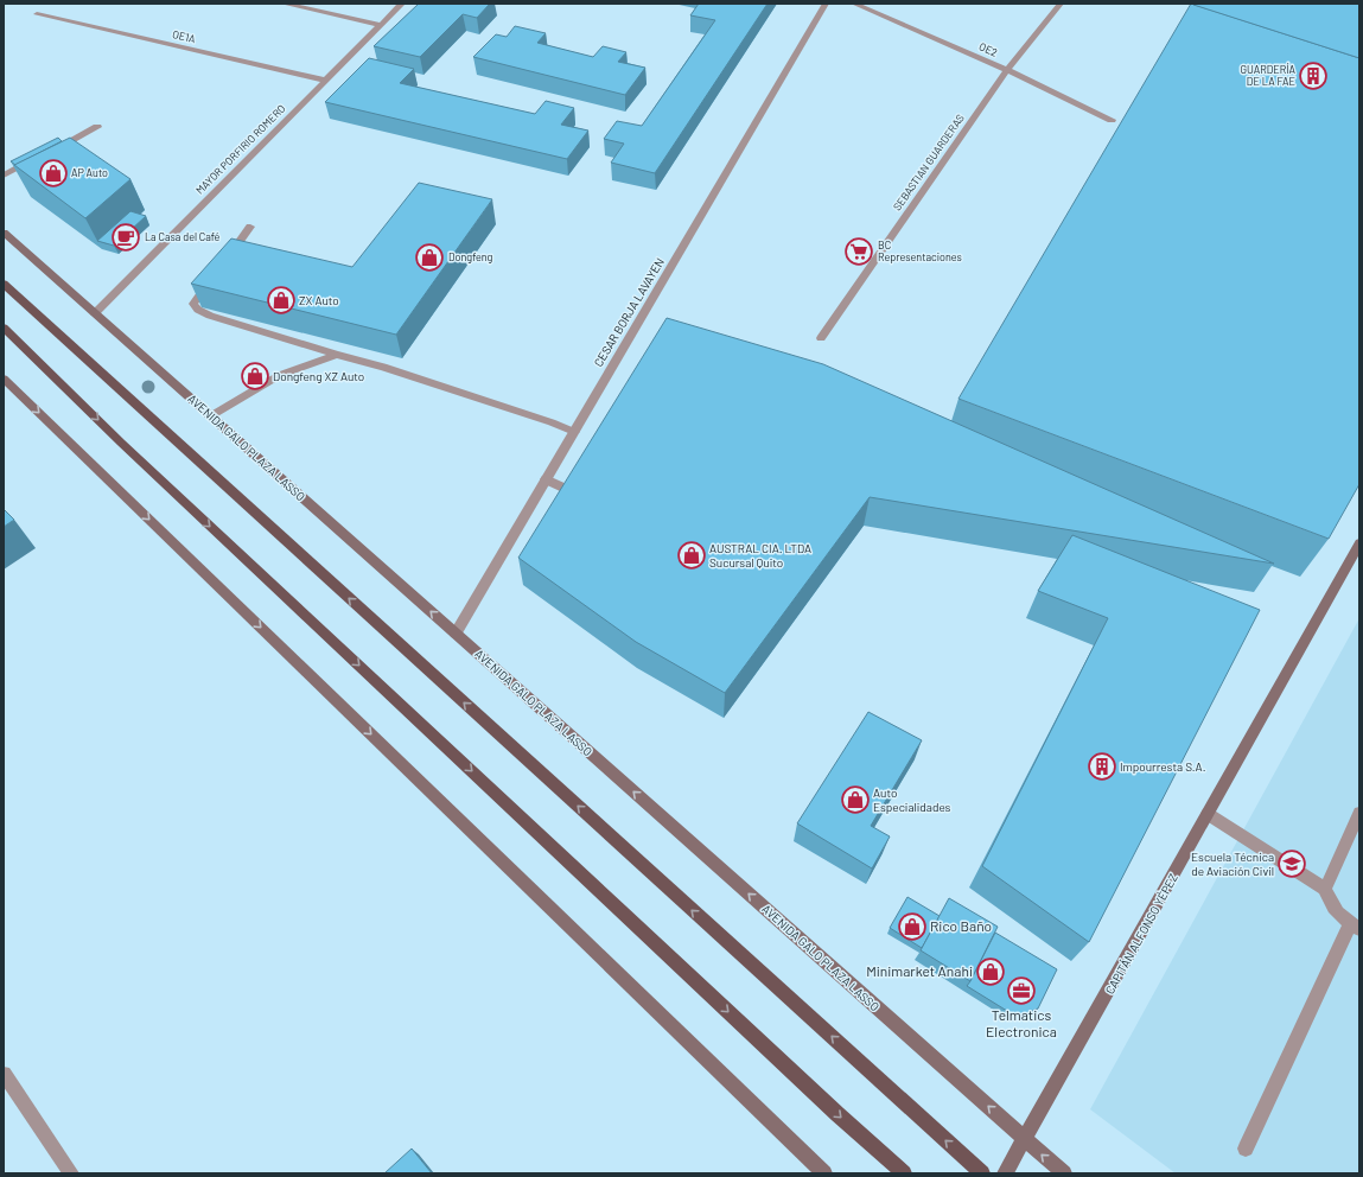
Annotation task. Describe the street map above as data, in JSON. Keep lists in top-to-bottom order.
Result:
{
  "streets": {
    "main road": ["AVENIDA GALO PLAZA LASSO", "CAPITÁN ALFONSO YÉPEZ"],
    "street": [
      "OE1A",
      "OE2",
      "MAYOR PORFIRIO ROMERO",
      "SEBASTIAN GUARDERAS",
      "CESAR BORJA LAVAYEN"
    ]
  },
  "crossings": [
    ["OE1A", "MAYOR PORFIRIO ROMERO"],
    ["OE2", "SEBASTIAN GUARDERAS"],
    ["MAYOR PORFIRIO ROMERO", "AVENIDA GALO PLAZA LASSO"],
    ["CESAR BORJA LAVAYEN", "AVENIDA GALO PLAZA LASSO"],
    ["AVENIDA GALO PLAZA LASSO", "CAPITÁN ALFONSO YÉPEZ"]
  ],
  "places": {
    "building": ["GUARDERÍA DE LA FAE", "Impourresta S.A."],
    "shop": [
      "AP Auto",
      "Dongfeng",
      "ZX Auto",
      "Dongfeng XZ Auto",
      "AUSTRAL CIA. LTDA Sucursal Quito",
      "Auto Especialidades",
      "Rico Baño",
      "Minimarket Anahi"
    ],
    "cafe": ["La Casa del Café"],
    "supermarket": ["BC Representaciones"],
    "school or university": ["Escuela Técnica de Aviación Civil"],
    "office": ["Telmatics Electronica"]
  }
}
